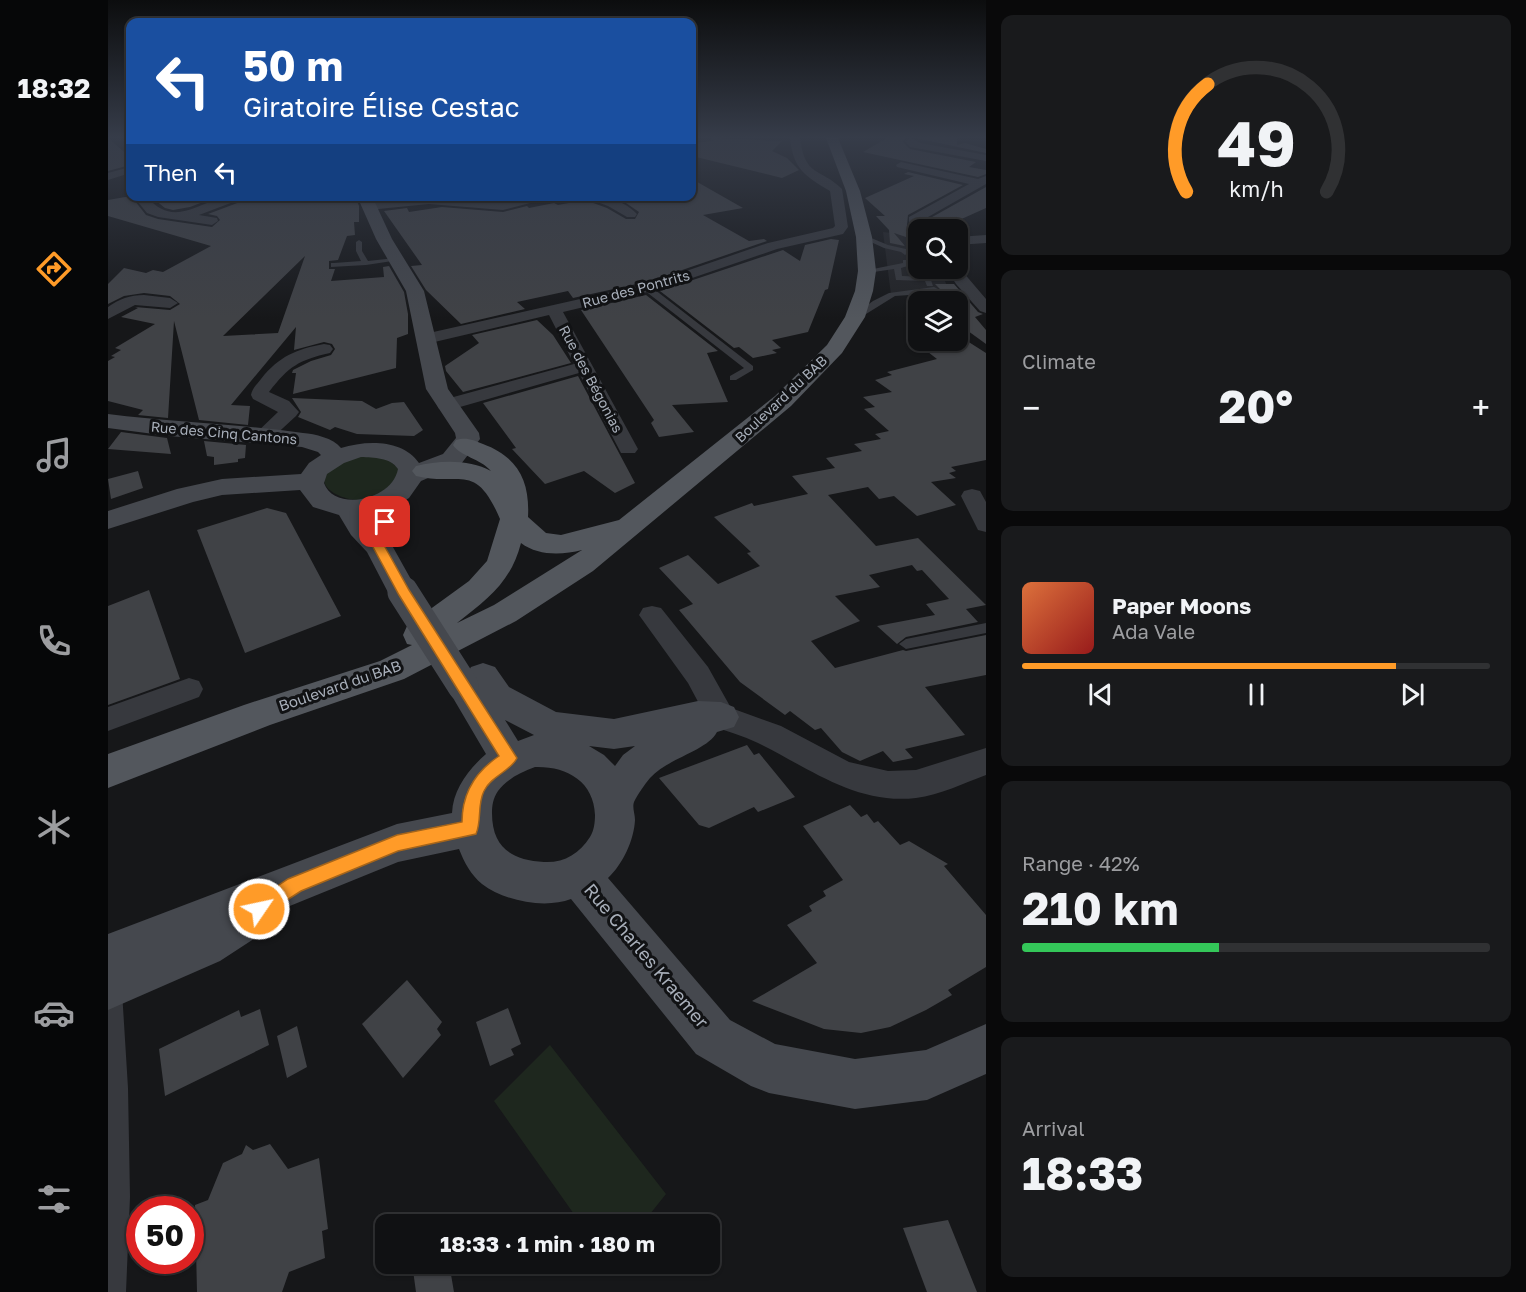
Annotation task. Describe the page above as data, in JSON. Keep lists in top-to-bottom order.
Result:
{
  "streets": {
    "main road": ["Boulevard du BAB", "Rue des Cinq Cantons", "Rue Charles Kraemer"],
    "street": ["Rue des Pontrits", "Rue des Bégonias"]
  },
  "crossings": [
    ["Rue des Pontrits", "Rue des Bégonias"]
  ],
  "page": {
    "tabs": "18:32",
    "turn": ["50 m", "Giratoire Élise Cestac"],
    "then": "Then",
    "tile": [
      "Climate",
      ["Range · 42%", "210 km"],
      ["Arrival", "18:33"]
    ],
    "heat": ["−", "20°", "+"],
    "song": ["Paper Moons", "Ada Vale"],
    "limit": "50",
    "trip": "18:33 · 1 min · 180 m",
    "gauge": ["49", "km/h"]
  }
}
